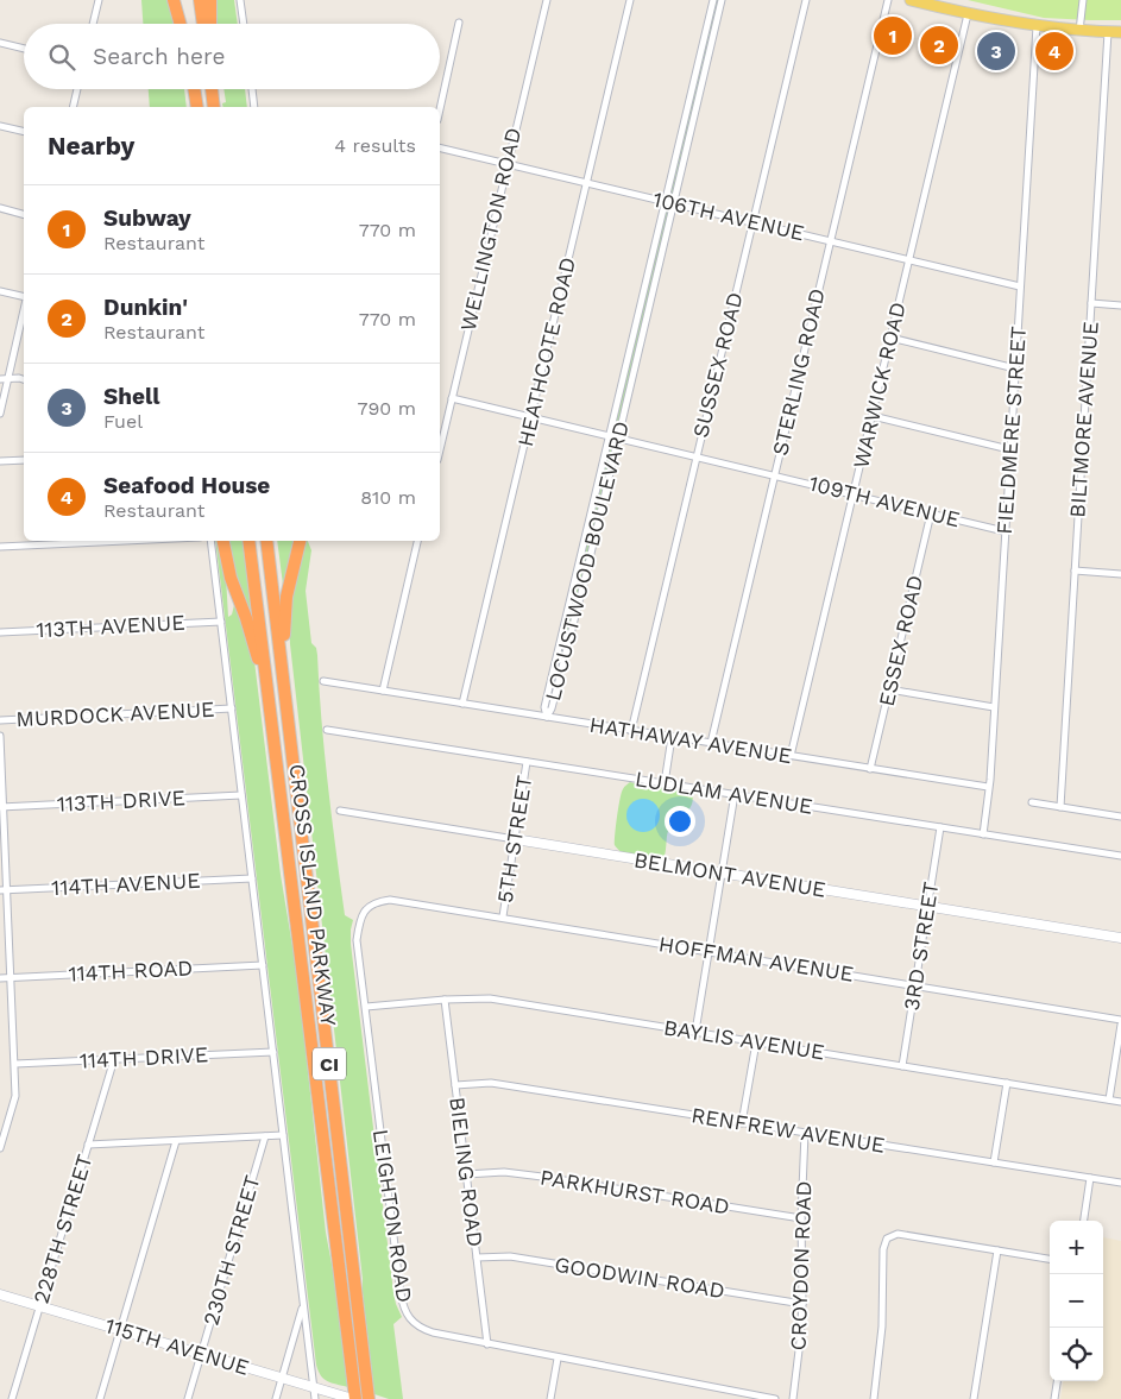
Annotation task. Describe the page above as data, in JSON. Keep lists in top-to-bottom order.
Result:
{
  "streets": {
    "highway": ["CROSS ISLAND PARKWAY", "CI"],
    "street": [
      "106TH AVENUE",
      "WELLINGTON ROAD",
      "HEATHCOTE ROAD",
      "SUSSEX ROAD",
      "STERLING ROAD",
      "WARWICK ROAD",
      "BILTMORE AVENUE",
      "FIELDMERE STREET",
      "109TH AVENUE",
      "LOCUSTWOOD BOULEVARD",
      "113TH AVENUE",
      "ESSEX ROAD",
      "MURDOCK AVENUE",
      "HATHAWAY AVENUE",
      "LUDLAM AVENUE",
      "113TH DRIVE",
      "5TH STREET",
      "BELMONT AVENUE",
      "114TH AVENUE",
      "3RD STREET",
      "HOFFMAN AVENUE",
      "114TH ROAD",
      "BAYLIS AVENUE",
      "114TH DRIVE",
      "RENFREW AVENUE",
      "BIELING ROAD",
      "PARKHURST ROAD",
      "LEIGHTON ROAD",
      "228TH STREET",
      "230TH STREET",
      "CROYDON ROAD",
      "GOODWIN ROAD",
      "115TH AVENUE"
    ]
  },
  "crossings": [
    ["106TH AVENUE", "WELLINGTON ROAD"],
    ["106TH AVENUE", "HEATHCOTE ROAD"],
    ["106TH AVENUE", "SUSSEX ROAD"],
    ["106TH AVENUE", "STERLING ROAD"],
    ["106TH AVENUE", "WARWICK ROAD"],
    ["106TH AVENUE", "FIELDMERE STREET"],
    ["106TH AVENUE", "LOCUSTWOOD BOULEVARD"],
    ["WELLINGTON ROAD", "109TH AVENUE"],
    ["HEATHCOTE ROAD", "109TH AVENUE"],
    ["HEATHCOTE ROAD", "HATHAWAY AVENUE"],
    ["SUSSEX ROAD", "109TH AVENUE"],
    ["SUSSEX ROAD", "HATHAWAY AVENUE"],
    ["STERLING ROAD", "109TH AVENUE"],
    ["STERLING ROAD", "HATHAWAY AVENUE"],
    ["WARWICK ROAD", "109TH AVENUE"],
    ["WARWICK ROAD", "HATHAWAY AVENUE"],
    ["FIELDMERE STREET", "109TH AVENUE"],
    ["FIELDMERE STREET", "HATHAWAY AVENUE"],
    ["FIELDMERE STREET", "LUDLAM AVENUE"],
    ["109TH AVENUE", "LOCUSTWOOD BOULEVARD"],
    ["109TH AVENUE", "ESSEX ROAD"],
    ["LOCUSTWOOD BOULEVARD", "HATHAWAY AVENUE"],
    ["ESSEX ROAD", "HATHAWAY AVENUE"],
    ["LUDLAM AVENUE", "5TH STREET"],
    ["LUDLAM AVENUE", "3RD STREET"],
    ["5TH STREET", "BELMONT AVENUE"],
    ["5TH STREET", "HOFFMAN AVENUE"],
    ["BELMONT AVENUE", "3RD STREET"],
    ["CROSS ISLAND PARKWAY", "115TH AVENUE"],
    ["3RD STREET", "HOFFMAN AVENUE"],
    ["3RD STREET", "BAYLIS AVENUE"],
    ["HOFFMAN AVENUE", "LEIGHTON ROAD"],
    ["BAYLIS AVENUE", "BIELING ROAD"],
    ["BAYLIS AVENUE", "LEIGHTON ROAD"],
    ["114TH DRIVE", "228TH STREET"],
    ["RENFREW AVENUE", "BIELING ROAD"],
    ["RENFREW AVENUE", "CROYDON ROAD"],
    ["BIELING ROAD", "PARKHURST ROAD"],
    ["BIELING ROAD", "LEIGHTON ROAD"],
    ["BIELING ROAD", "GOODWIN ROAD"],
    ["PARKHURST ROAD", "CROYDON ROAD"],
    ["228TH STREET", "115TH AVENUE"],
    ["230TH STREET", "115TH AVENUE"],
    ["CROYDON ROAD", "GOODWIN ROAD"]
  ],
  "page": {
    "pins": [
      "1",
      "2",
      "3",
      "4"
    ],
    "search": "Search here",
    "heading": ["Nearby", "4 results"],
    "list": [
      {
        "mark": "1",
        "name": "Subway",
        "note": "Restaurant",
        "value": "770 m"
      },
      {
        "mark": "2",
        "name": "Dunkin'",
        "note": "Restaurant",
        "value": "770 m"
      },
      {
        "mark": "3",
        "name": "Shell",
        "note": "Fuel",
        "value": "790 m"
      },
      {
        "mark": "4",
        "name": "Seafood House",
        "note": "Restaurant",
        "value": "810 m"
      }
    ],
    "map_buttons": ["+", "−"]
  }
}
